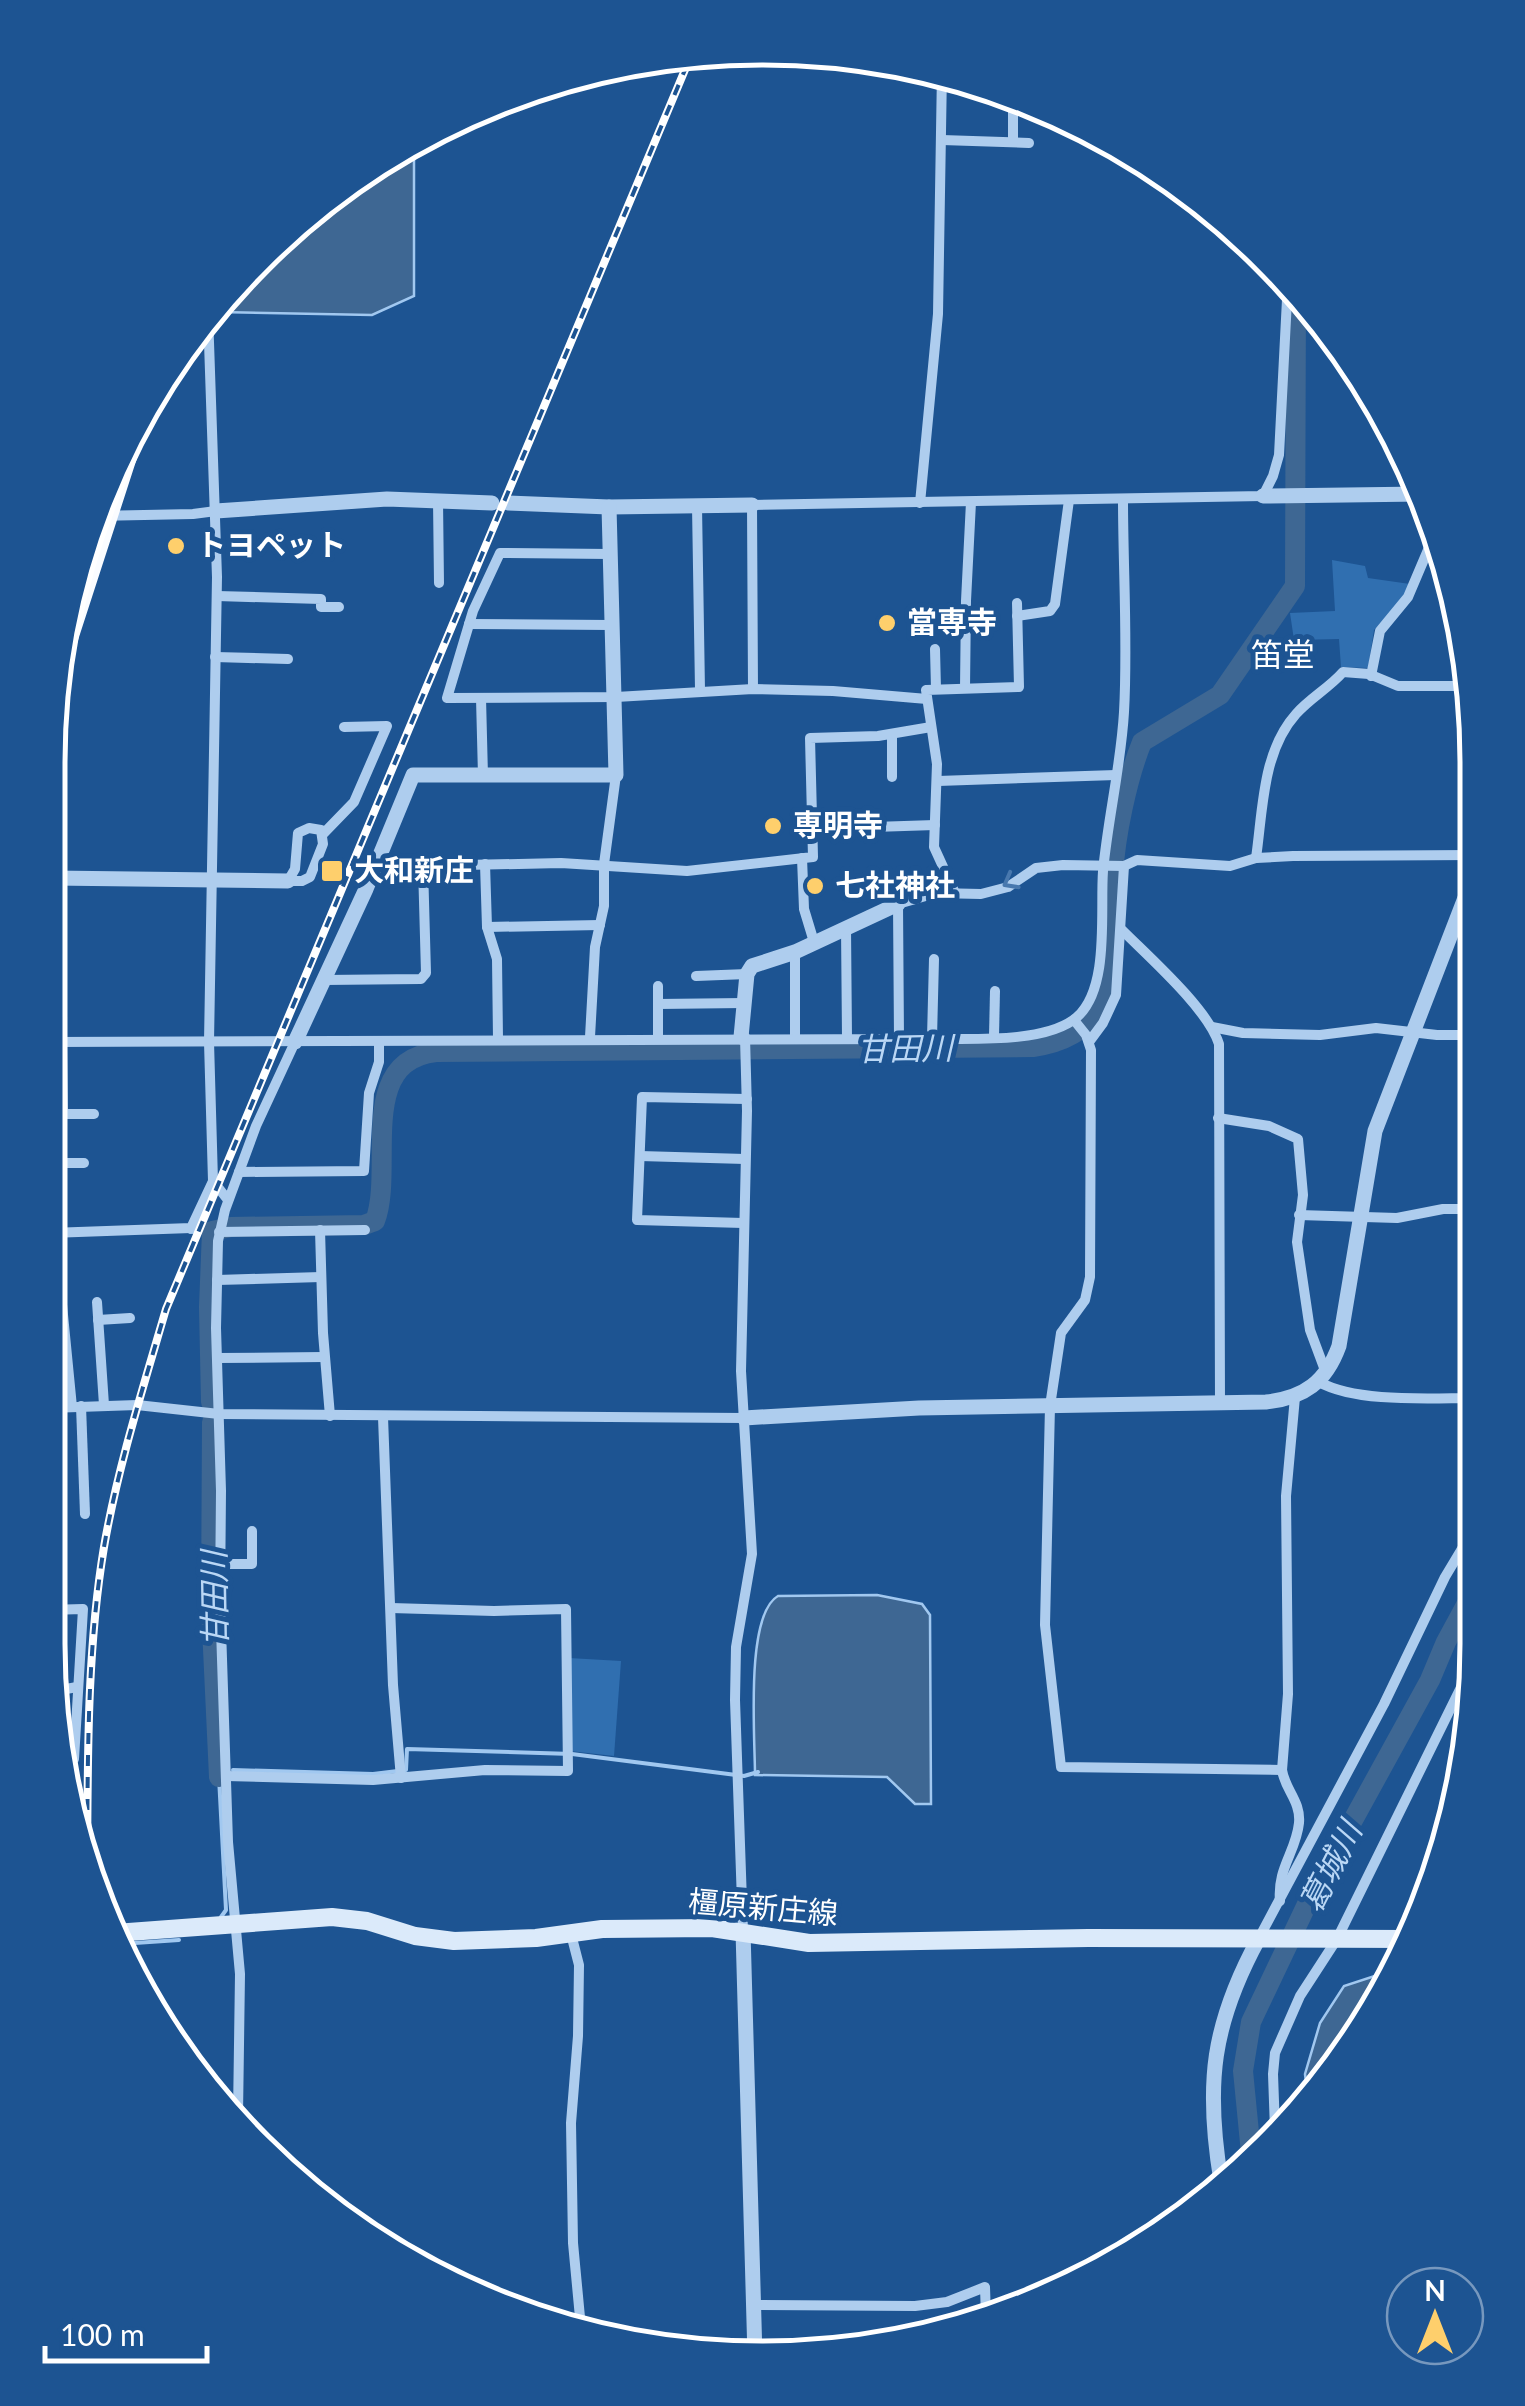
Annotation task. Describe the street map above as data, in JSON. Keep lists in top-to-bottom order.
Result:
{
  "streets": {
    "main road": ["橿原新庄線"]
  },
  "districts": ["笛堂"],
  "water": ["甘田川", "葛城川"],
  "places": {
    "other": [
      "トヨペット",
      "當専寺",
      "専明寺",
      "七社神社"
    ],
    "transit": ["大和新庄"]
  },
  "scale_bar": "100 m",
  "north": "top"
}
